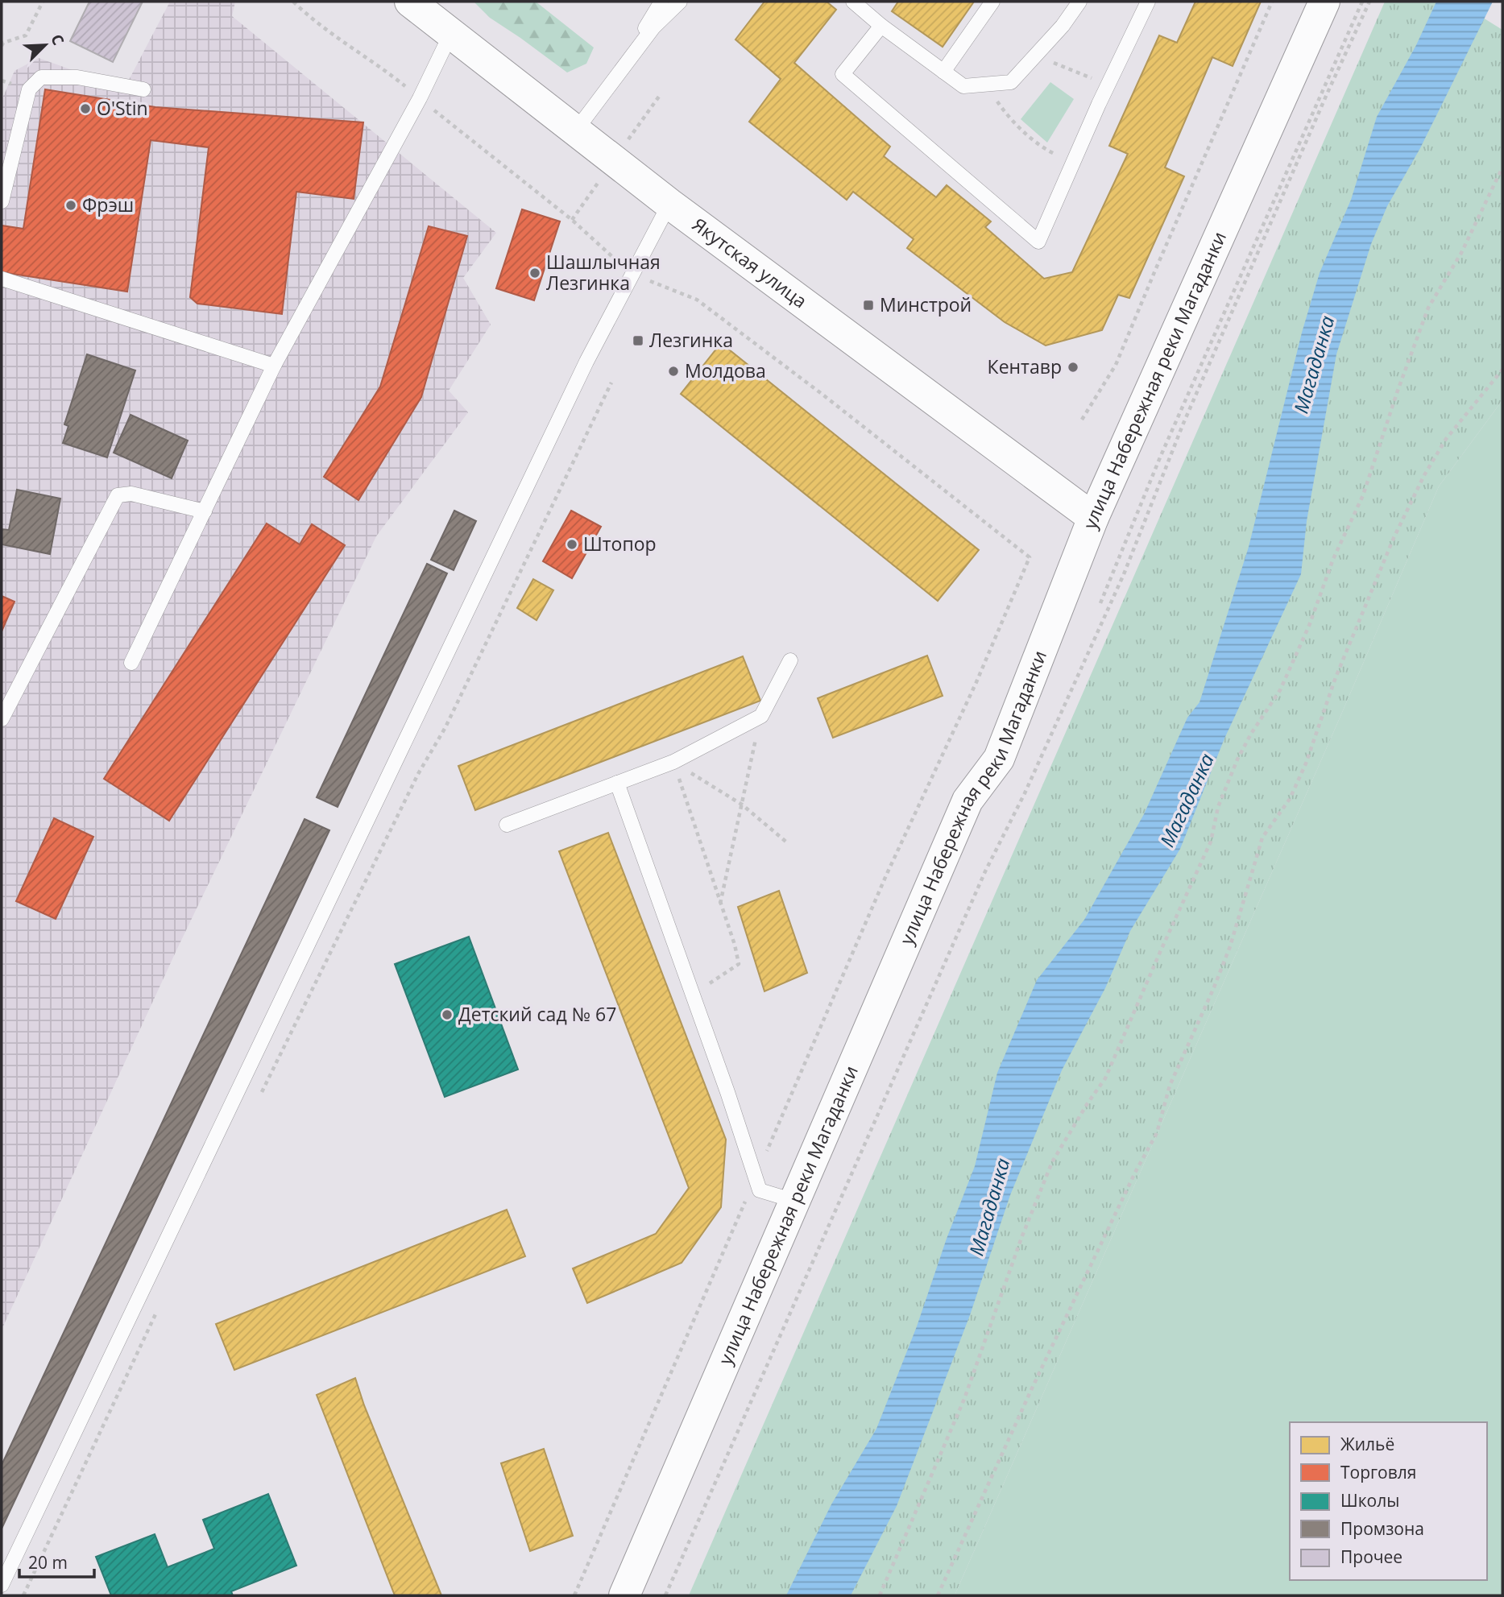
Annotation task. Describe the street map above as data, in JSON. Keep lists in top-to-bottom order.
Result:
{
  "streets": {
    "street": ["Якутская улица", "улица Набережная реки Магаданки"]
  },
  "crossings": [
    ["Якутская улица", "улица Набережная реки Магаданки"]
  ],
  "water": ["Магаданка"],
  "places": {
    "other": [
      "O'Stin",
      "Фрэш",
      "Шашлычная Лезгинка",
      "Кентавр",
      "Молдова",
      "Штопор",
      "Детский сад № 67"
    ],
    "transit": ["Минстрой", "Лезгинка"]
  },
  "legend": [
    "Жильё",
    "Торговля",
    "Школы",
    "Промзона",
    "Прочее"
  ],
  "scale_bar": "20 m",
  "north": "top right"
}
